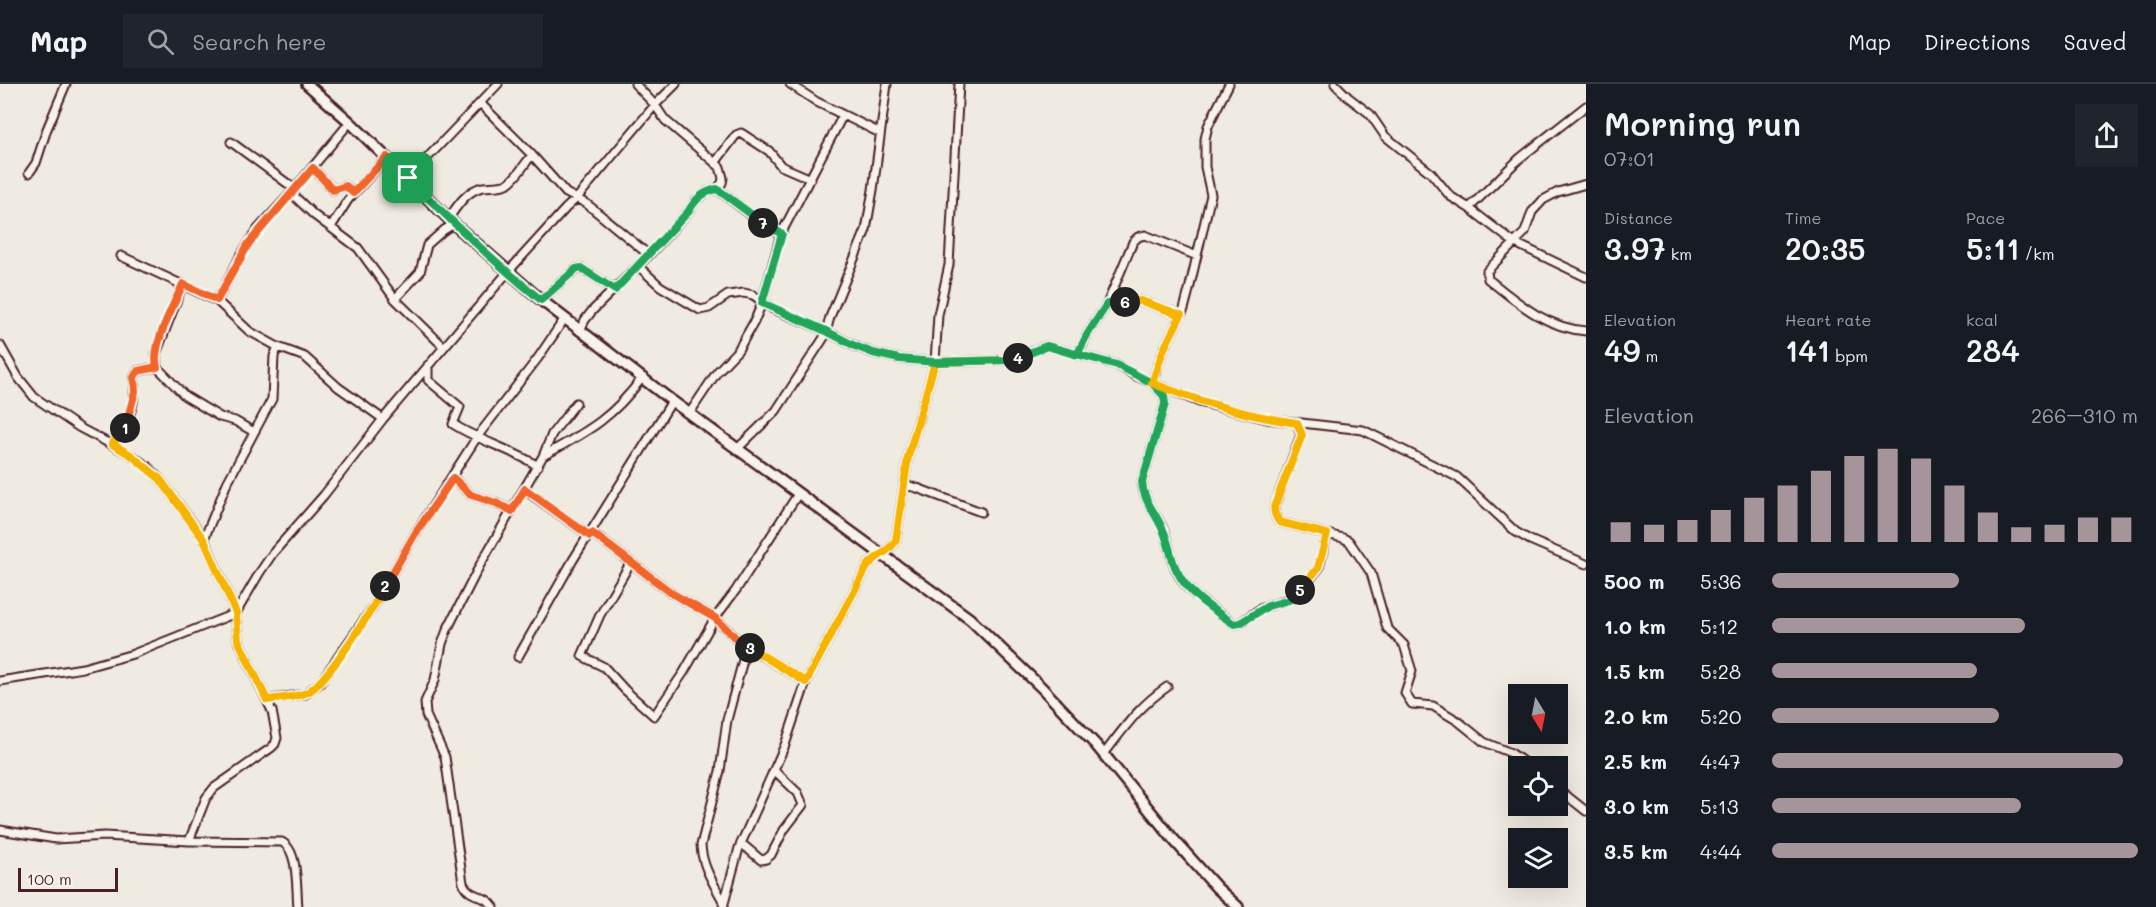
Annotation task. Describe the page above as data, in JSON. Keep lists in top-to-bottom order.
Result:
{
  "scale_bar": "100 m",
  "north": "bottom",
  "page": {
    "header": "Map",
    "search": "Search here",
    "nav": ["Map", "Directions", "Saved"],
    "heading": ["Morning run", "07:01"],
    "stats": [
      ["Distance", "3.97 km"],
      ["Time", "20:35"],
      ["Pace", "5:11 /km"],
      ["Elevation", "49 m"],
      ["Heart rate", "141 bpm"],
      ["kcal", "284"]
    ],
    "pins": [
      "7",
      "6",
      "4",
      "1",
      "2",
      "5",
      "3"
    ],
    "chart": ["Elevation", "266–310 m"],
    "list": [
      {
        "name": "500 m",
        "note": "5:36"
      },
      {
        "name": "1.0 km",
        "note": "5:12"
      },
      {
        "name": "1.5 km",
        "note": "5:28"
      },
      {
        "name": "2.0 km",
        "note": "5:20"
      },
      {
        "name": "2.5 km",
        "note": "4:47"
      },
      {
        "name": "3.0 km",
        "note": "5:13"
      },
      {
        "name": "3.5 km",
        "note": "4:44"
      }
    ],
    "scale": "100 m"
  }
}
